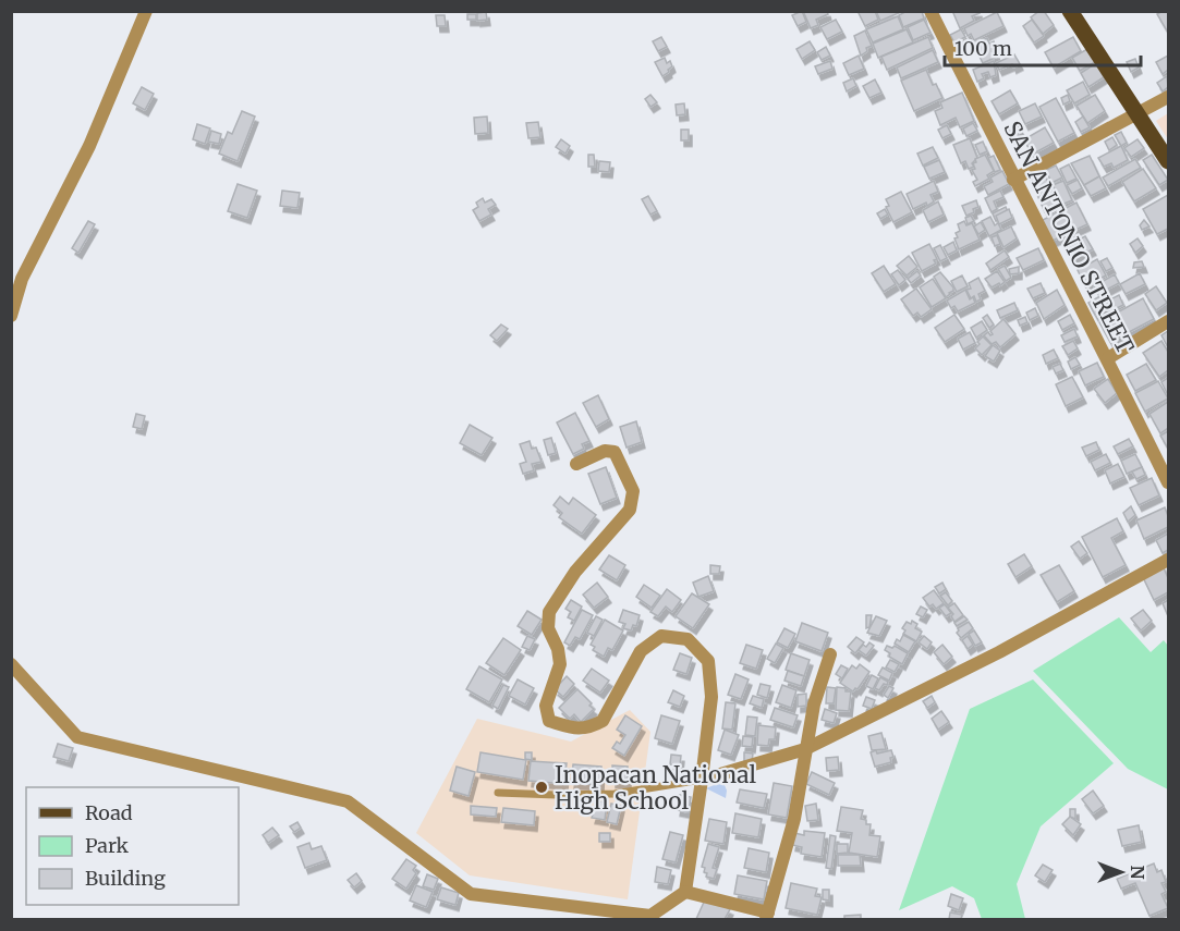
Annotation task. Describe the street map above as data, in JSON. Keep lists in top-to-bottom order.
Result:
{
  "streets": {
    "street": ["SAN ANTONIO STREET"]
  },
  "places": ["Inopacan National High School"],
  "legend": ["Road", "Park", "Building"],
  "scale_bar": "100 m",
  "north": "right"
}
